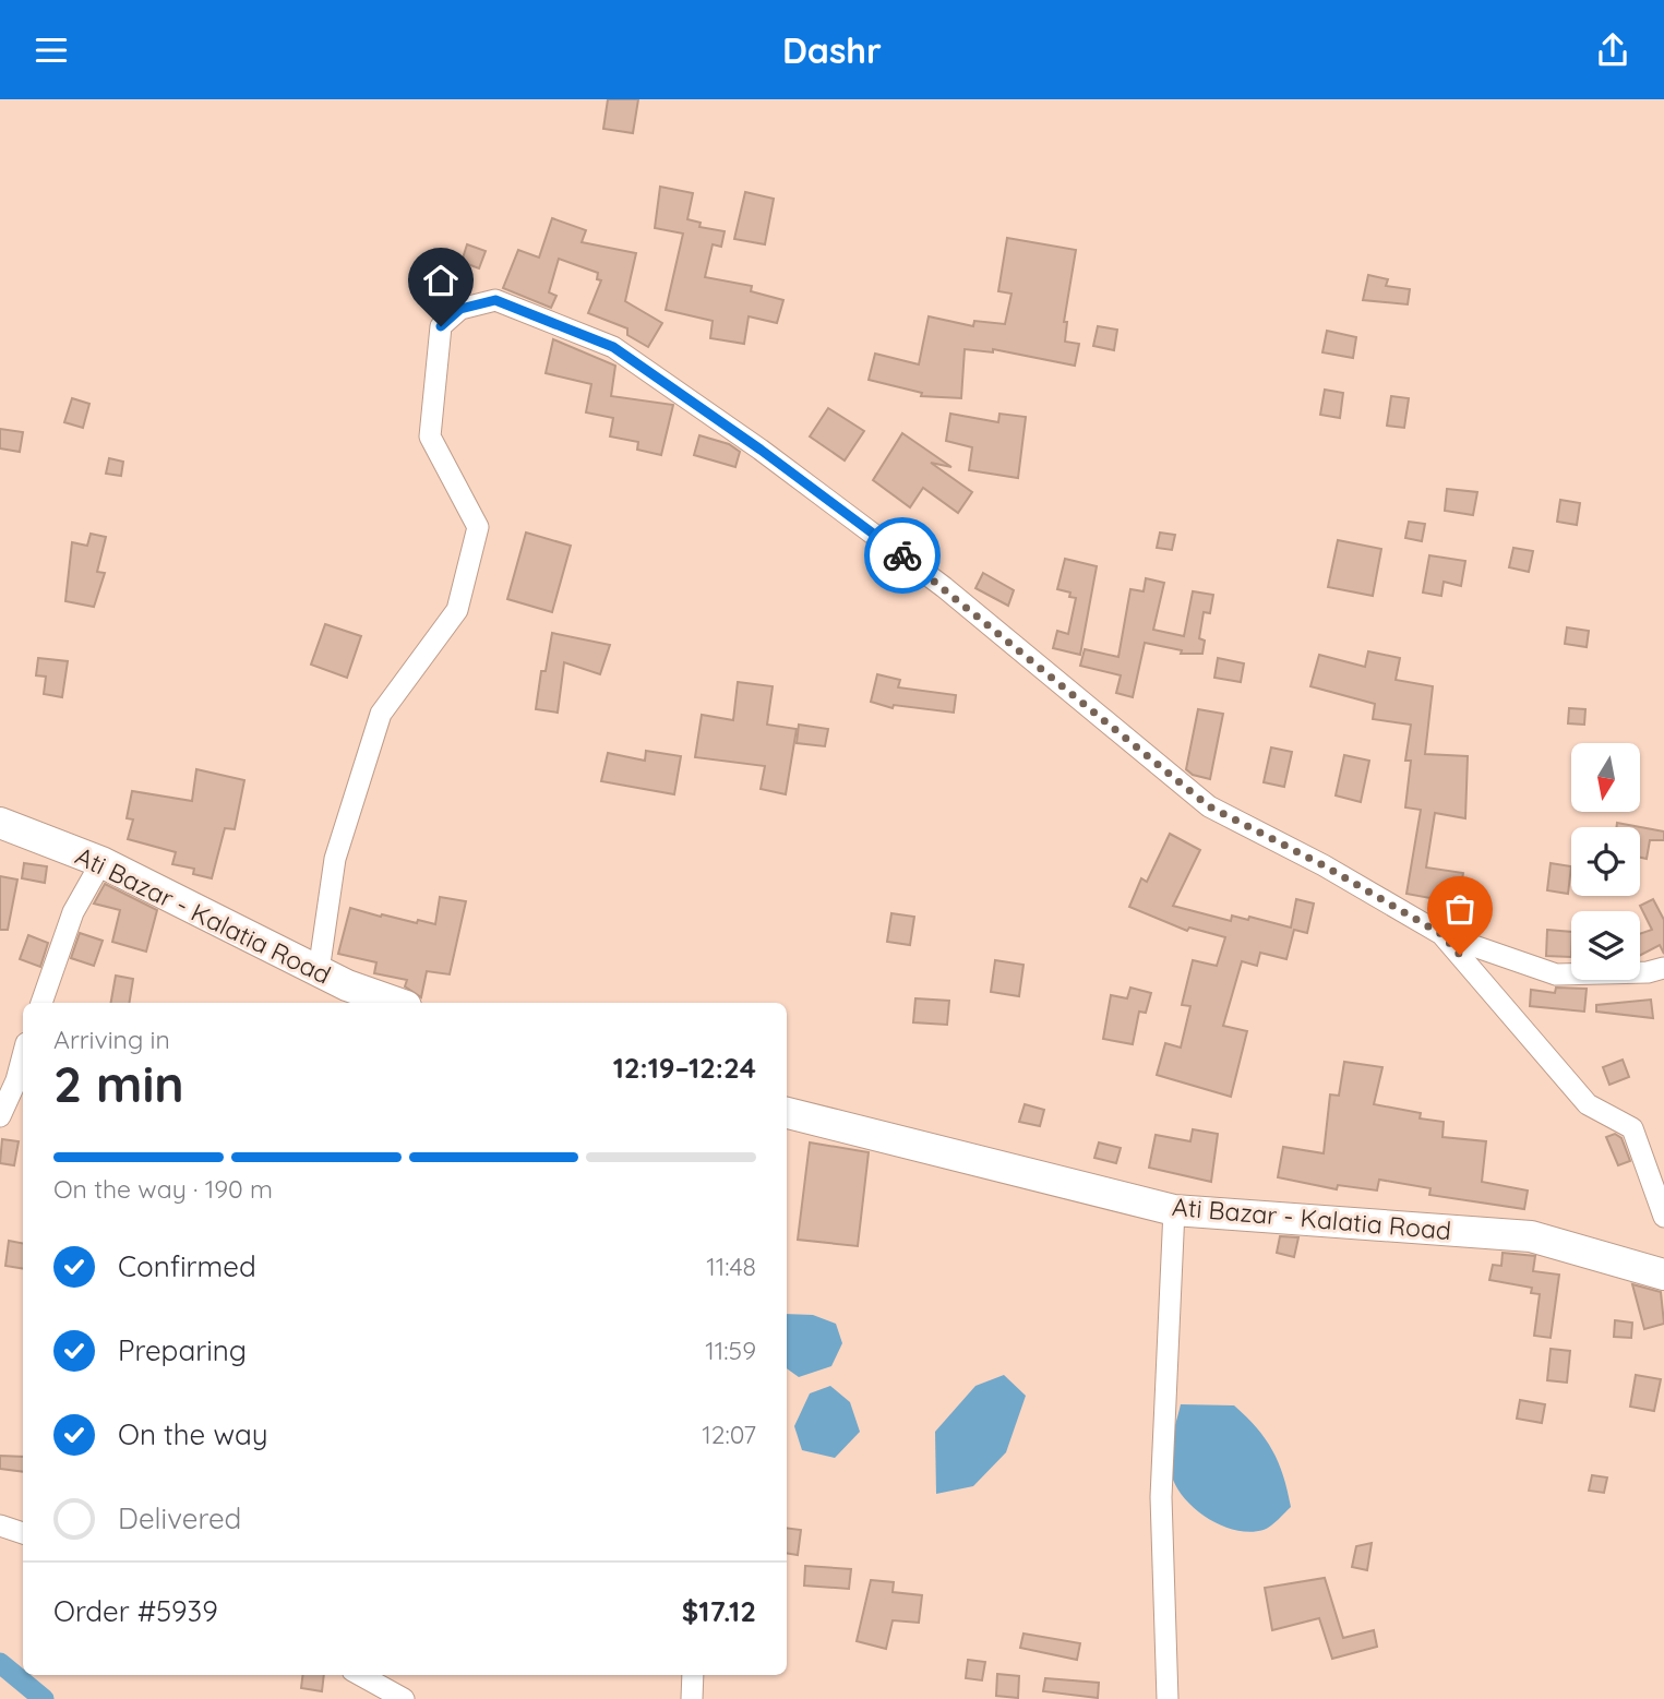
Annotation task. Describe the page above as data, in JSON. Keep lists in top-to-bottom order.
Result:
{
  "streets": {
    "main road": ["Ati Bazar - Kalatia Road"]
  },
  "north": "bottom",
  "page": {
    "header": "Dashr",
    "heading": ["2 min", "Arriving in", "12:19–12:24"],
    "panel": ["Order #5939", "$17.12"],
    "bar": "On the way · 190 m",
    "list": [
      ["Confirmed", "11:48"],
      ["Preparing", "11:59"],
      ["On the way", "12:07"],
      "Delivered"
    ]
  }
}
